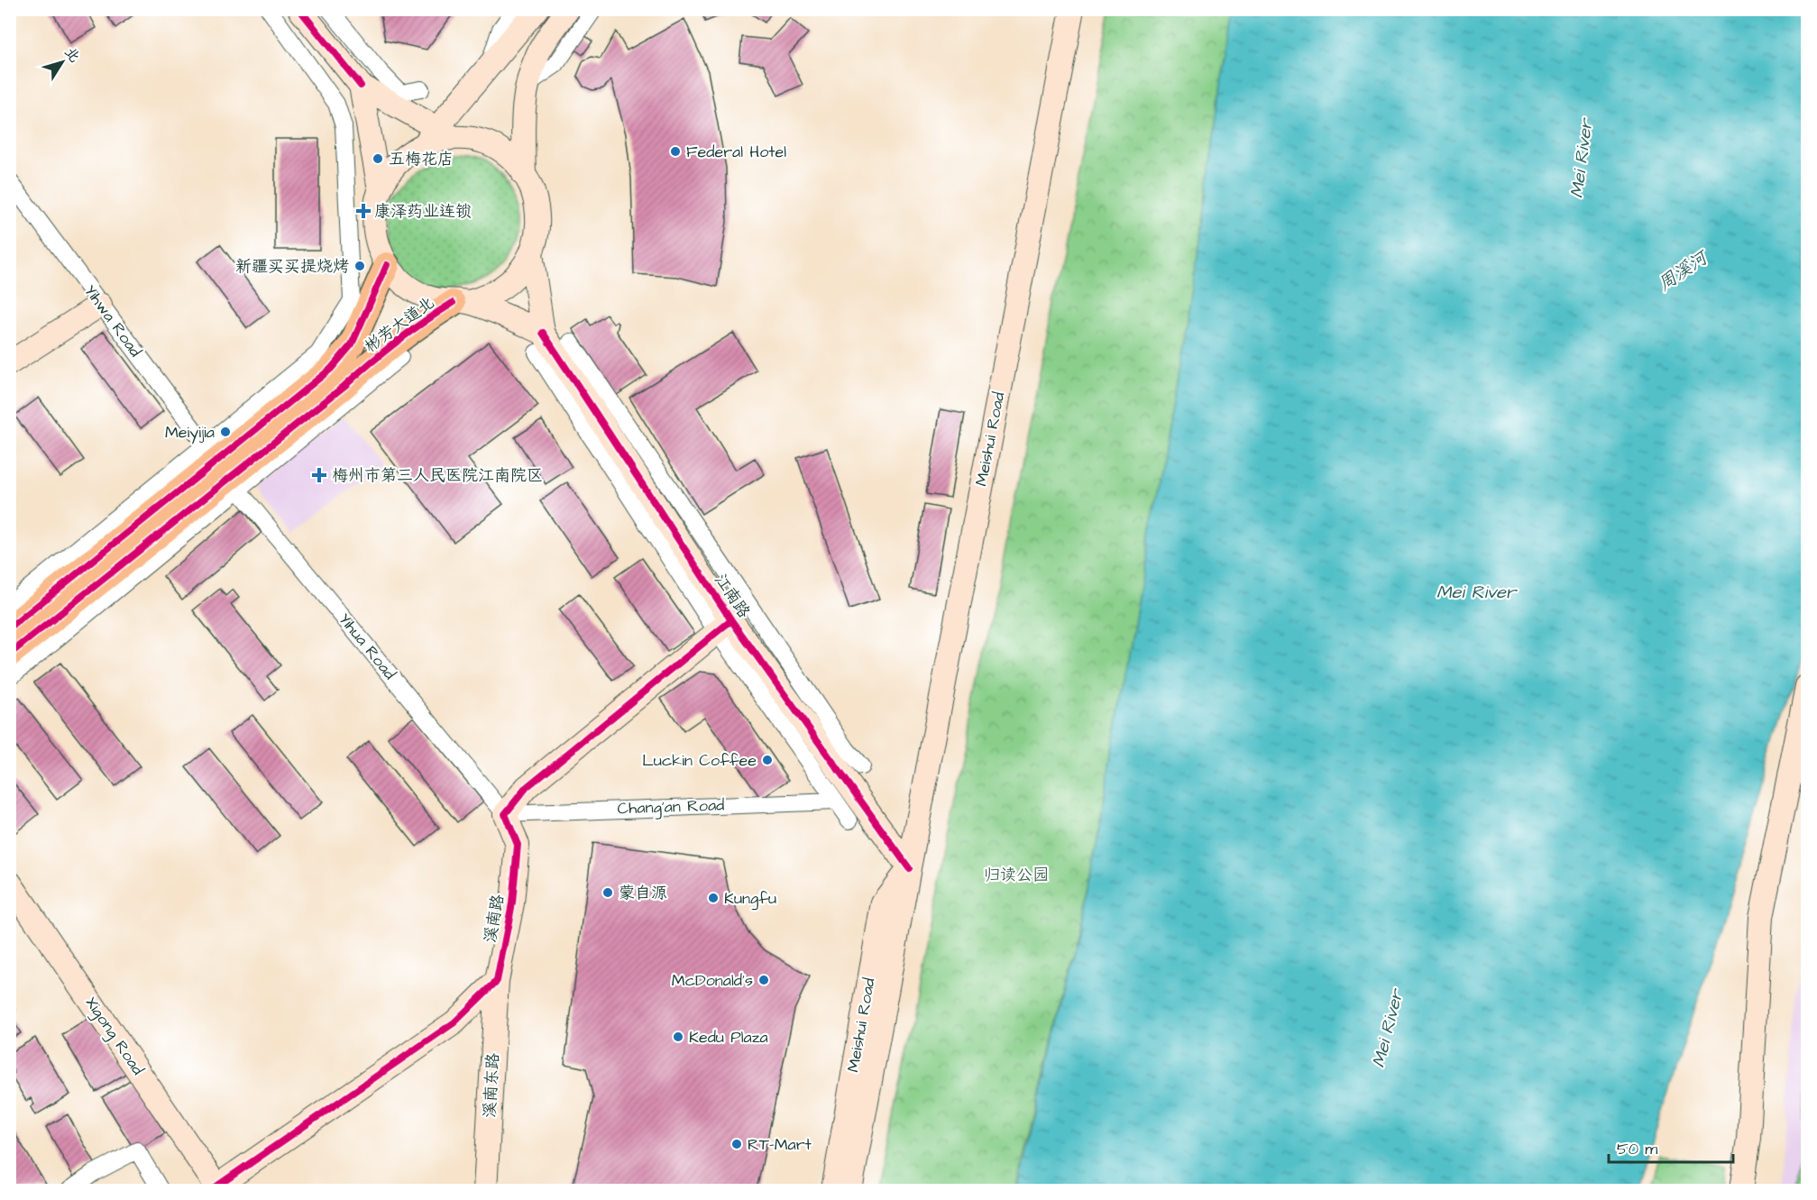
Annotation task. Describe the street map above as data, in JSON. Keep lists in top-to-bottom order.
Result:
{
  "streets": {
    "main road": [
      "彬芳大道北",
      "Meishui Road",
      "江南路",
      "溪南路",
      "Xigong Road",
      "溪南东路"
    ],
    "street": ["Yihwa Road", "Yihua Road", "Chang’an Road"]
  },
  "crossings": [
    ["Yihwa Road", "彬芳大道北"],
    ["Yihwa Road", "Yihua Road"],
    ["彬芳大道北", "江南路"],
    ["彬芳大道北", "Yihua Road"],
    ["Meishui Road", "江南路"],
    ["Yihua Road", "Chang’an Road"],
    ["Yihua Road", "溪南路"],
    ["Chang’an Road", "溪南路"],
    ["溪南路", "溪南东路"]
  ],
  "water": ["Mei River", "周溪河"],
  "parks": ["归读公园"],
  "places": {
    "other": [
      "Federal Hotel",
      "五梅花店",
      "新疆买买提烧烤",
      "Meiyijia",
      "Luckin Coffee",
      "蒙自源",
      "Kungfu",
      "McDonald's",
      "Kedu Plaza",
      "RT-Mart"
    ],
    "health": ["康泽药业连锁", "梅州市第三人民医院江南院区"]
  },
  "scale_bar": "50 m",
  "north": "top right"
}
